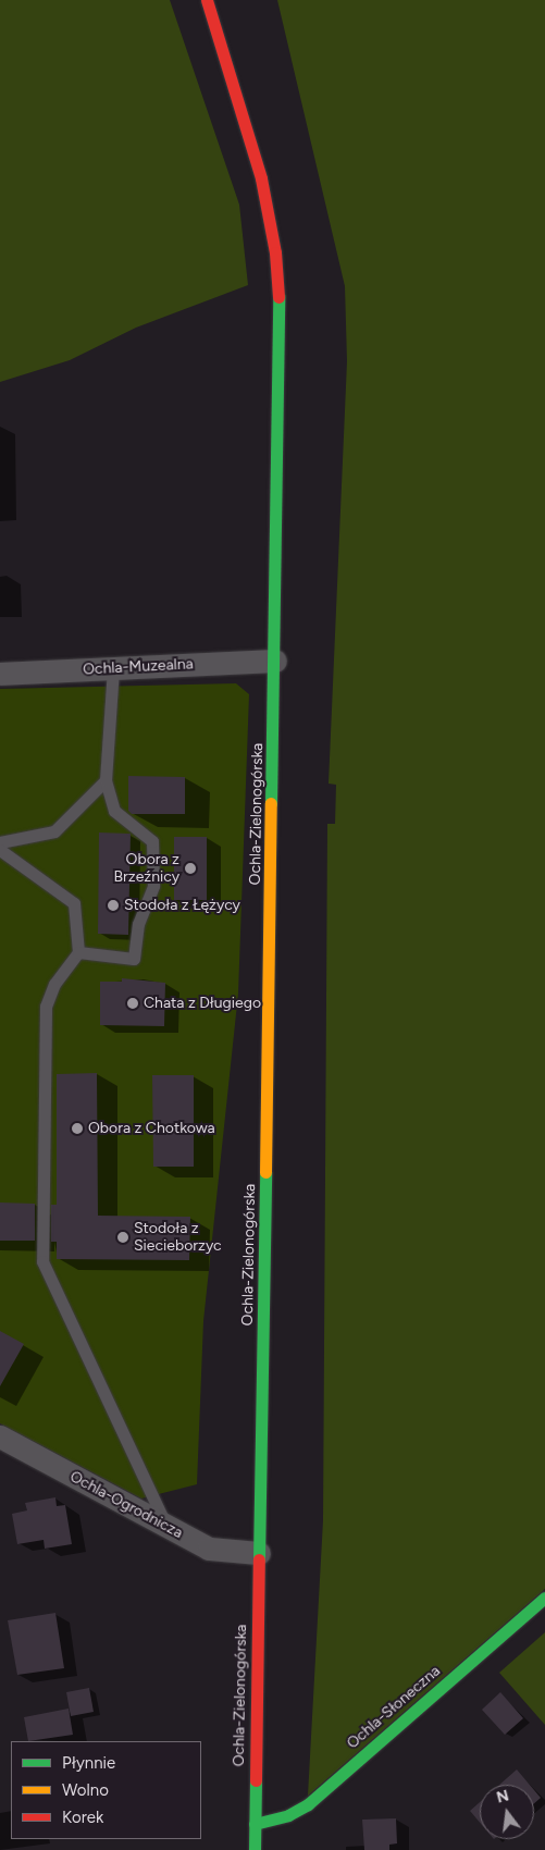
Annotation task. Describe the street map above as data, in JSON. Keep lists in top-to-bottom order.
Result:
{
  "streets": {
    "street": [
      "Ochla-Muzealna",
      "Ochla-Zielonogórska",
      "Ochla-Ogrodnicza",
      "Ochla-Słoneczna"
    ]
  },
  "crossings": [
    ["Ochla-Muzealna", "Ochla-Zielonogórska"],
    ["Ochla-Zielonogórska", "Ochla-Ogrodnicza"],
    ["Ochla-Zielonogórska", "Ochla-Słoneczna"]
  ],
  "places": [
    "Obora z Brzeźnicy",
    "Stodoła z Łężycy",
    "Chata z Długiego",
    "Obora z Chotkowa",
    "Stodoła z Siecieborzyc"
  ],
  "legend": ["Płynnie", "Wolno", "Korek"],
  "north": "top"
}
